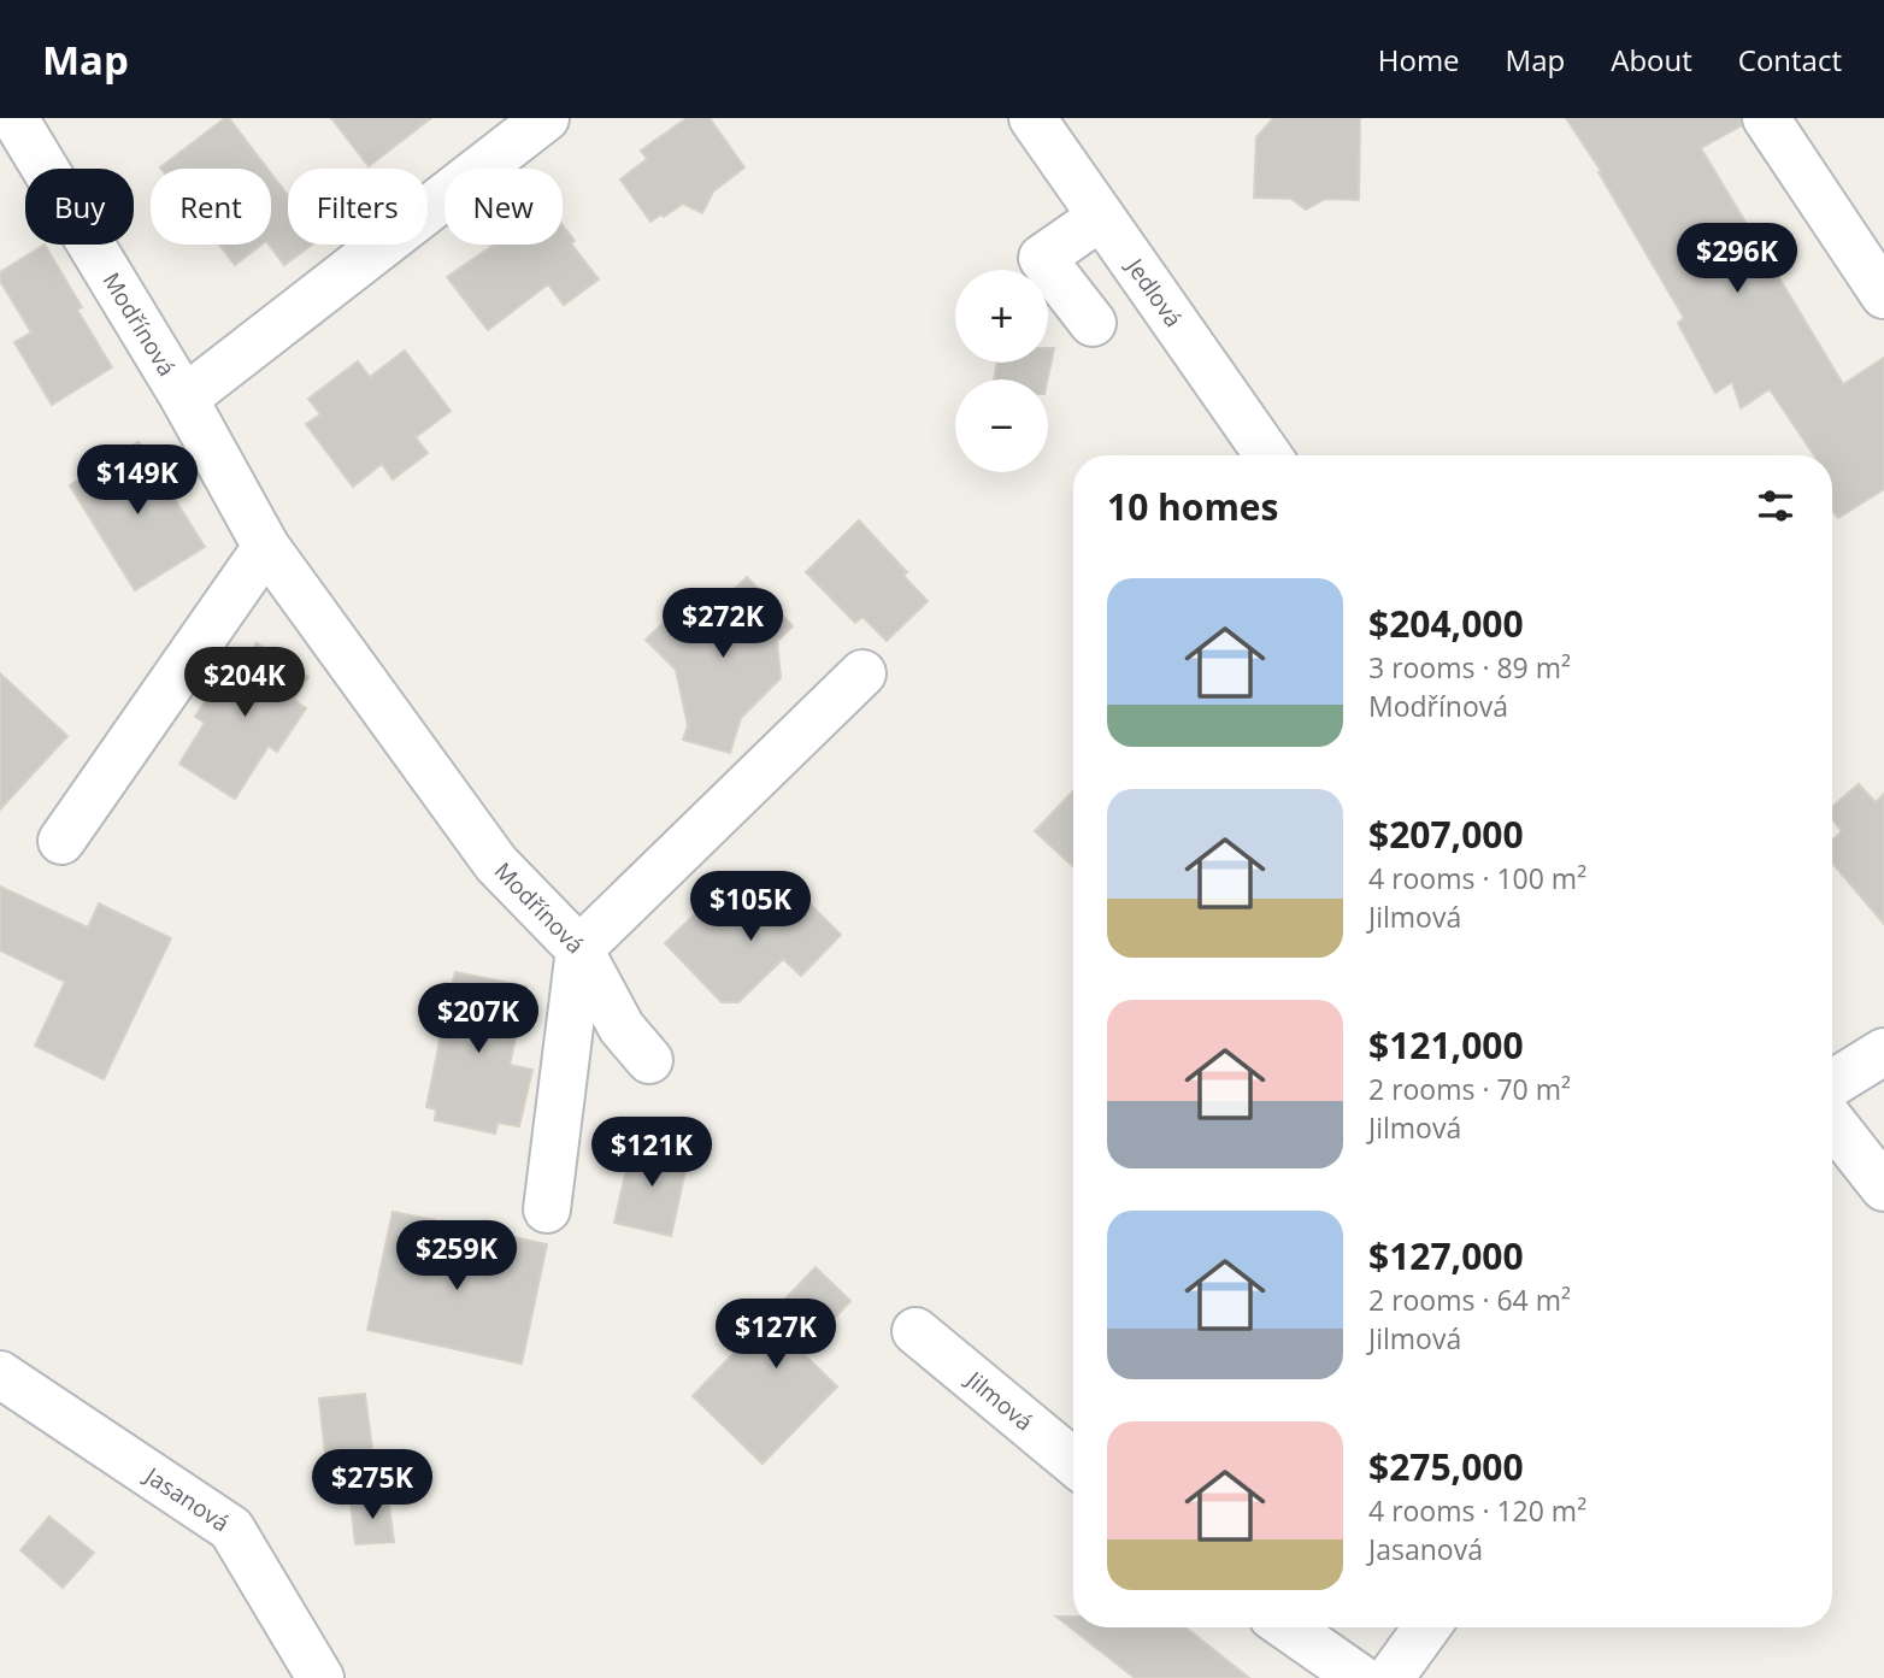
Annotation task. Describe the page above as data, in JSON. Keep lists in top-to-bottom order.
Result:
{
  "streets": {
    "street": [
      "Jedlová",
      "Modřínová",
      "Jilmová",
      "Jasanová"
    ]
  },
  "page": {
    "header": "Map",
    "nav": [
      "Home",
      "Map",
      "About",
      "Contact"
    ],
    "chip": [
      "Buy",
      "Rent",
      "Filters",
      "New"
    ],
    "price": [
      "$296K",
      "$149K",
      "$272K",
      "$204K",
      "$105K",
      "$207K",
      "$121K",
      "$259K",
      "$127K",
      "$275K"
    ],
    "map_buttons": ["+", "−"],
    "heading": "10 homes",
    "list": [
      {
        "name": "$204,000",
        "note": "3 rooms · 89 m² · Modřínová"
      },
      {
        "name": "$207,000",
        "note": "4 rooms · 100 m² · Jilmová"
      },
      {
        "name": "$121,000",
        "note": "2 rooms · 70 m² · Jilmová"
      },
      {
        "name": "$127,000",
        "note": "2 rooms · 64 m² · Jilmová"
      },
      {
        "name": "$275,000",
        "note": "4 rooms · 120 m² · Jasanová"
      }
    ]
  }
}
